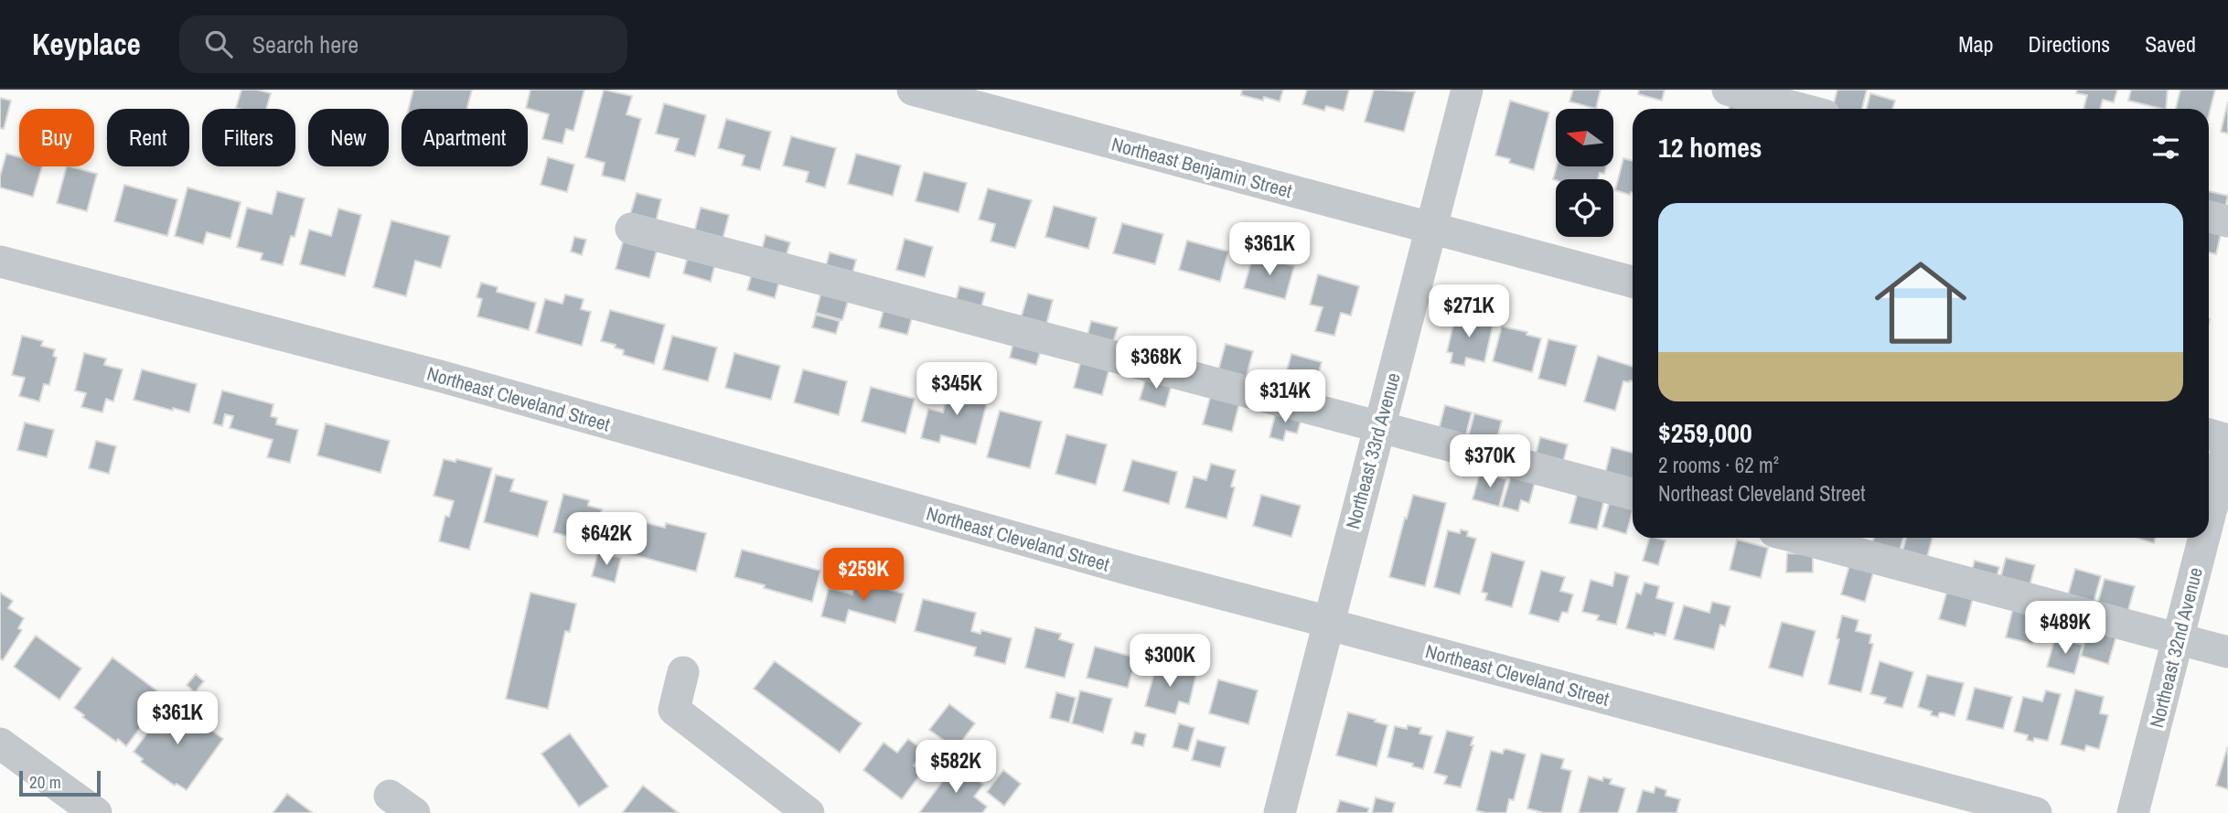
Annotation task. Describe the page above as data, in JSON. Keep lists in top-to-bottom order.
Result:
{
  "streets": {
    "street": [
      "Northeast Benjamin Street",
      "Northeast Cleveland Street",
      "Northeast 33rd Avenue",
      "Northeast 32nd Avenue"
    ]
  },
  "crossings": [
    ["Northeast Benjamin Street", "Northeast 33rd Avenue"],
    ["Northeast Cleveland Street", "Northeast 33rd Avenue"]
  ],
  "scale_bar": "20 m",
  "north": "left",
  "page": {
    "header": "Keyplace",
    "search": "Search here",
    "nav": ["Map", "Directions", "Saved"],
    "chip": [
      "Buy",
      "Rent",
      "Filters",
      "New",
      "Apartment"
    ],
    "heading": "12 homes",
    "list": [
      {
        "name": "$259,000",
        "note": "2 rooms · 62 m² · Northeast Cleveland Street"
      }
    ],
    "price": [
      "$361K",
      "$271K",
      "$368K",
      "$345K",
      "$314K",
      "$370K",
      "$642K",
      "$259K",
      "$489K",
      "$300K",
      "$361K",
      "$582K"
    ],
    "scale": "20 m"
  }
}
